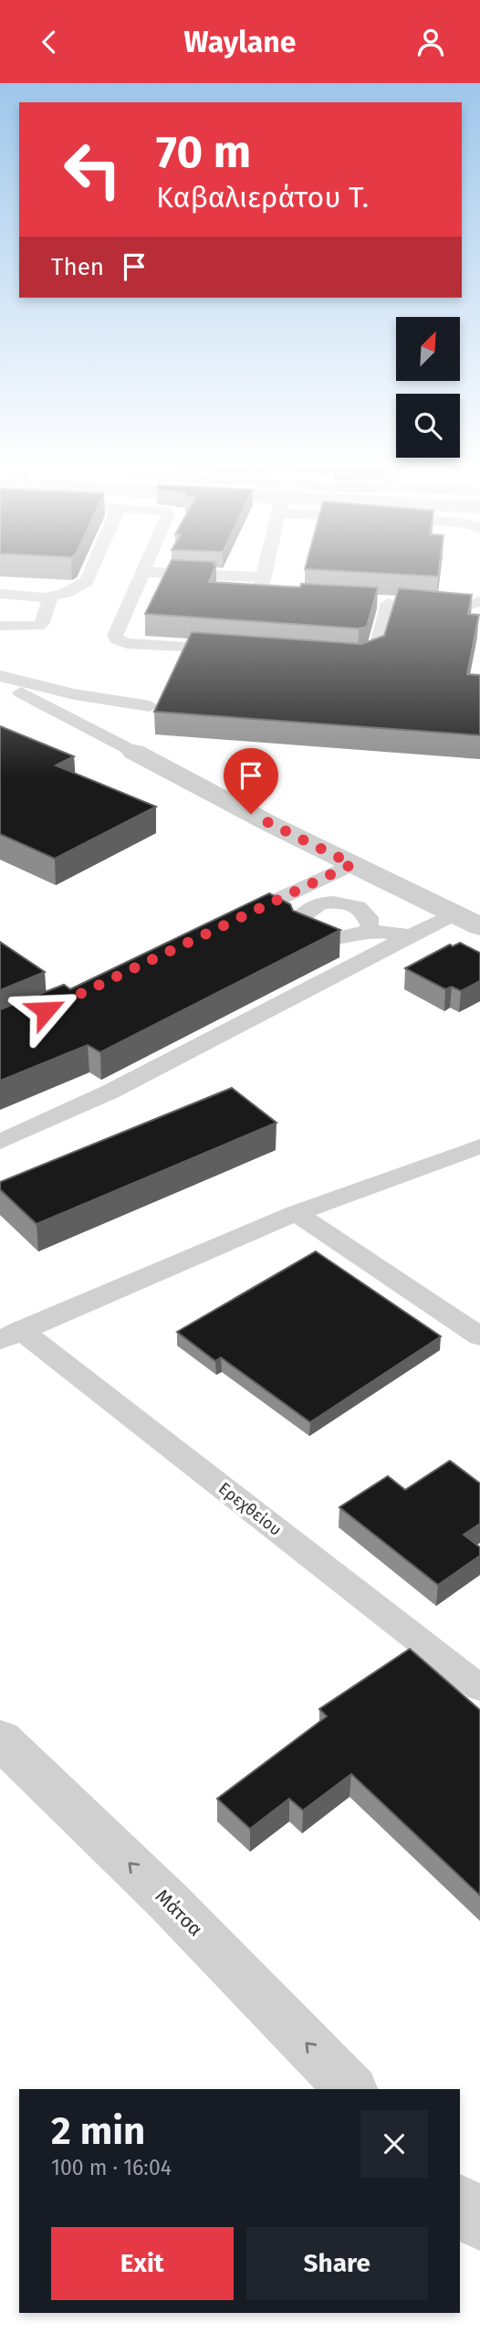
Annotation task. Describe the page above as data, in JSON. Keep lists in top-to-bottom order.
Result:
{
  "streets": {
    "street": ["Μάτσα"],
    "lane": ["Ερεχθείου"]
  },
  "one_way": ["Μάτσα"],
  "north": "top right",
  "page": {
    "header": "Waylane",
    "turn": ["70 m", "Καβαλιεράτου Τ."],
    "then": "Then",
    "heading": ["2 min", "100 m · 16:04"],
    "buttons": ["Exit", "Share"]
  }
}
